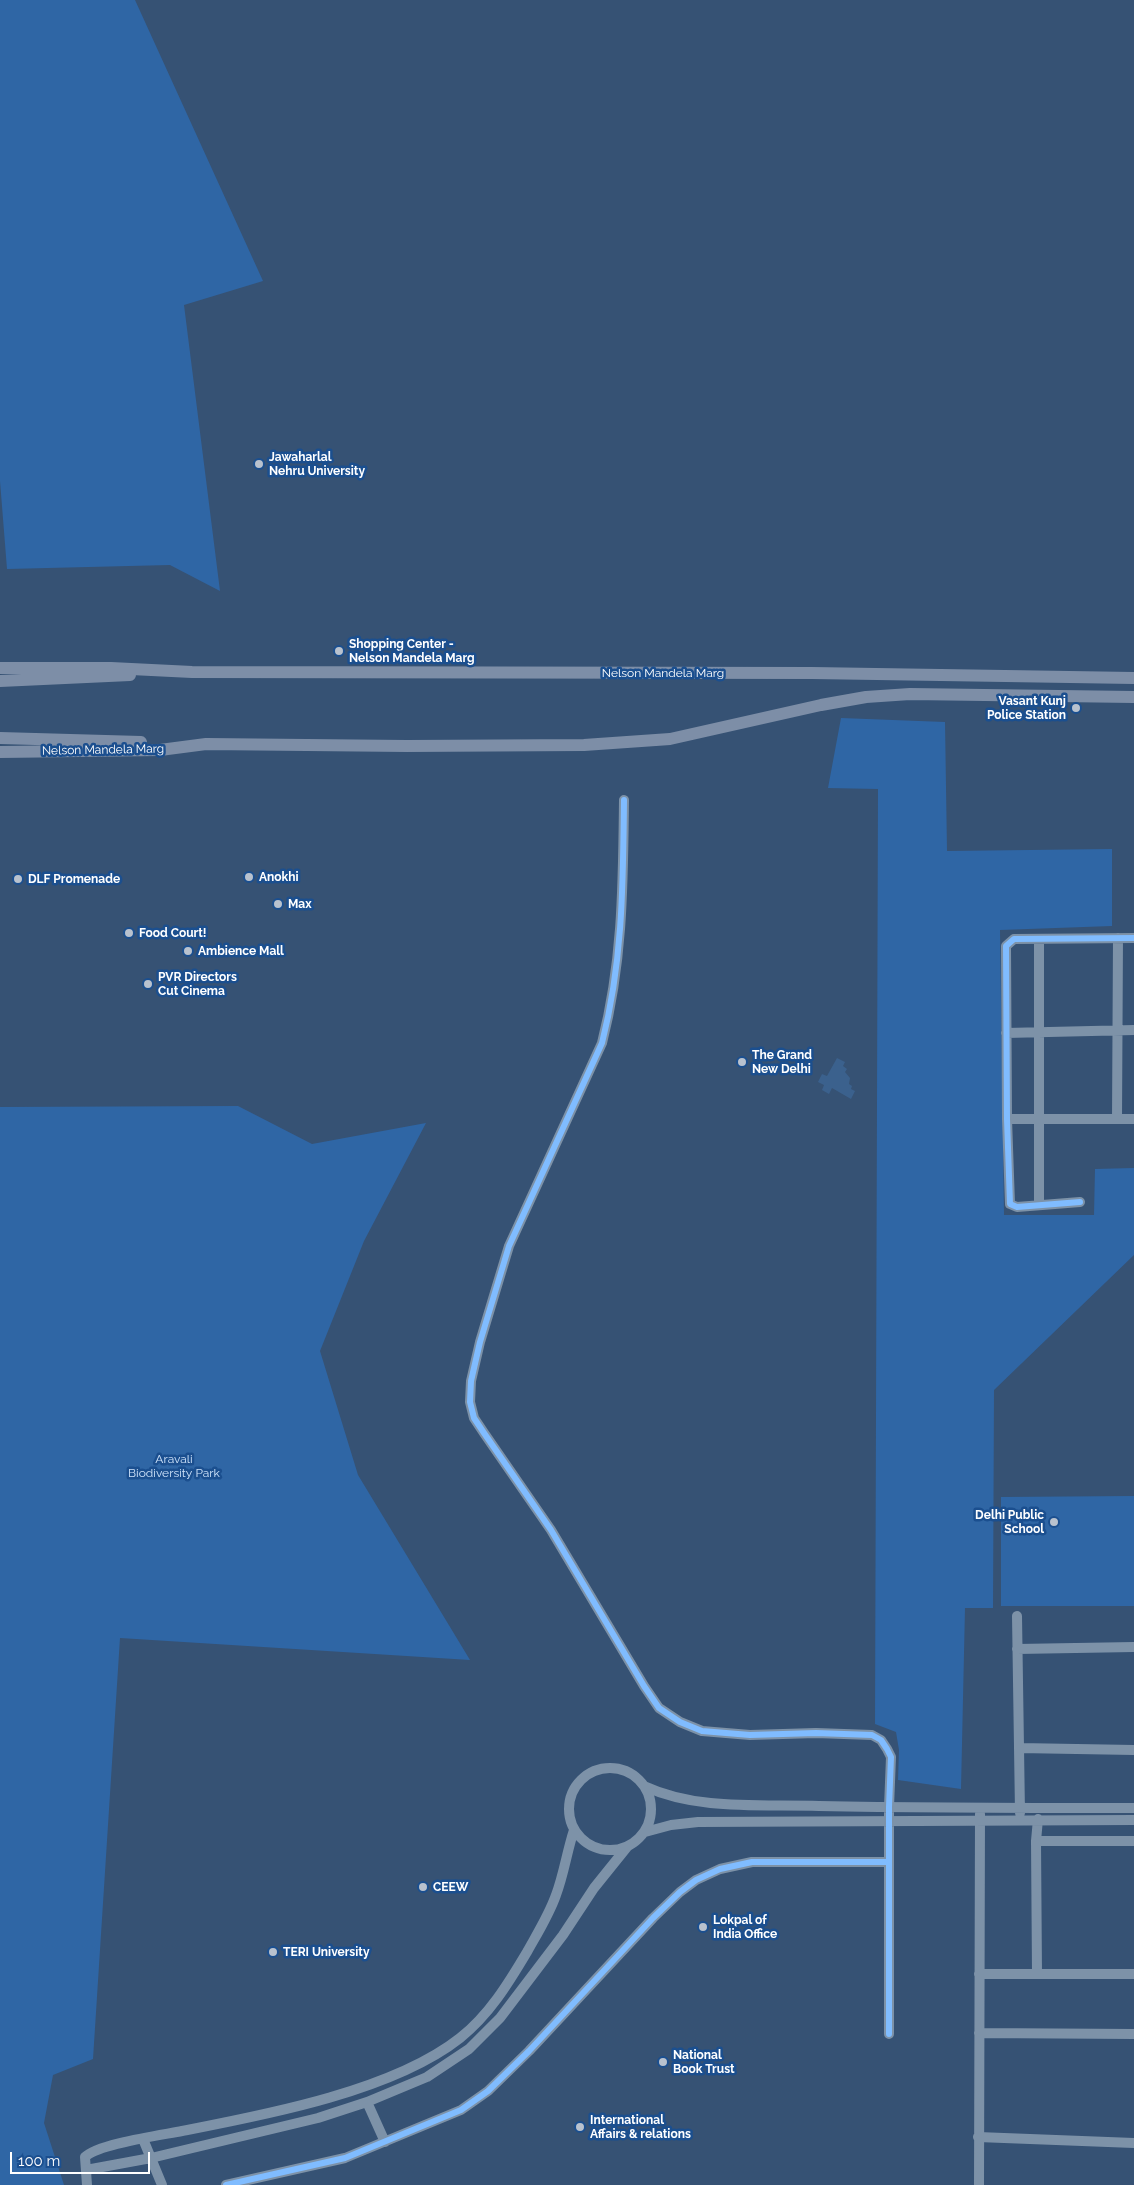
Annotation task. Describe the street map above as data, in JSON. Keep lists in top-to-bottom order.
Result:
{
  "streets": {
    "main road": ["Nelson Mandela Marg"]
  },
  "parks": ["Aravali Biodiversity Park"],
  "places": [
    "Jawaharlal Nehru University",
    "Shopping Center - Nelson Mandela Marg",
    "Vasant Kunj Police Station",
    "Anokhi",
    "DLF Promenade",
    "Max",
    "Food Court!",
    "Ambience Mall",
    "PVR Directors Cut Cinema",
    "The Grand New Delhi",
    "Delhi Public School",
    "CEEW",
    "Lokpal of India Office",
    "TERI University",
    "National Book Trust",
    "International Affairs & relations"
  ],
  "scale_bar": "100 m"
}
